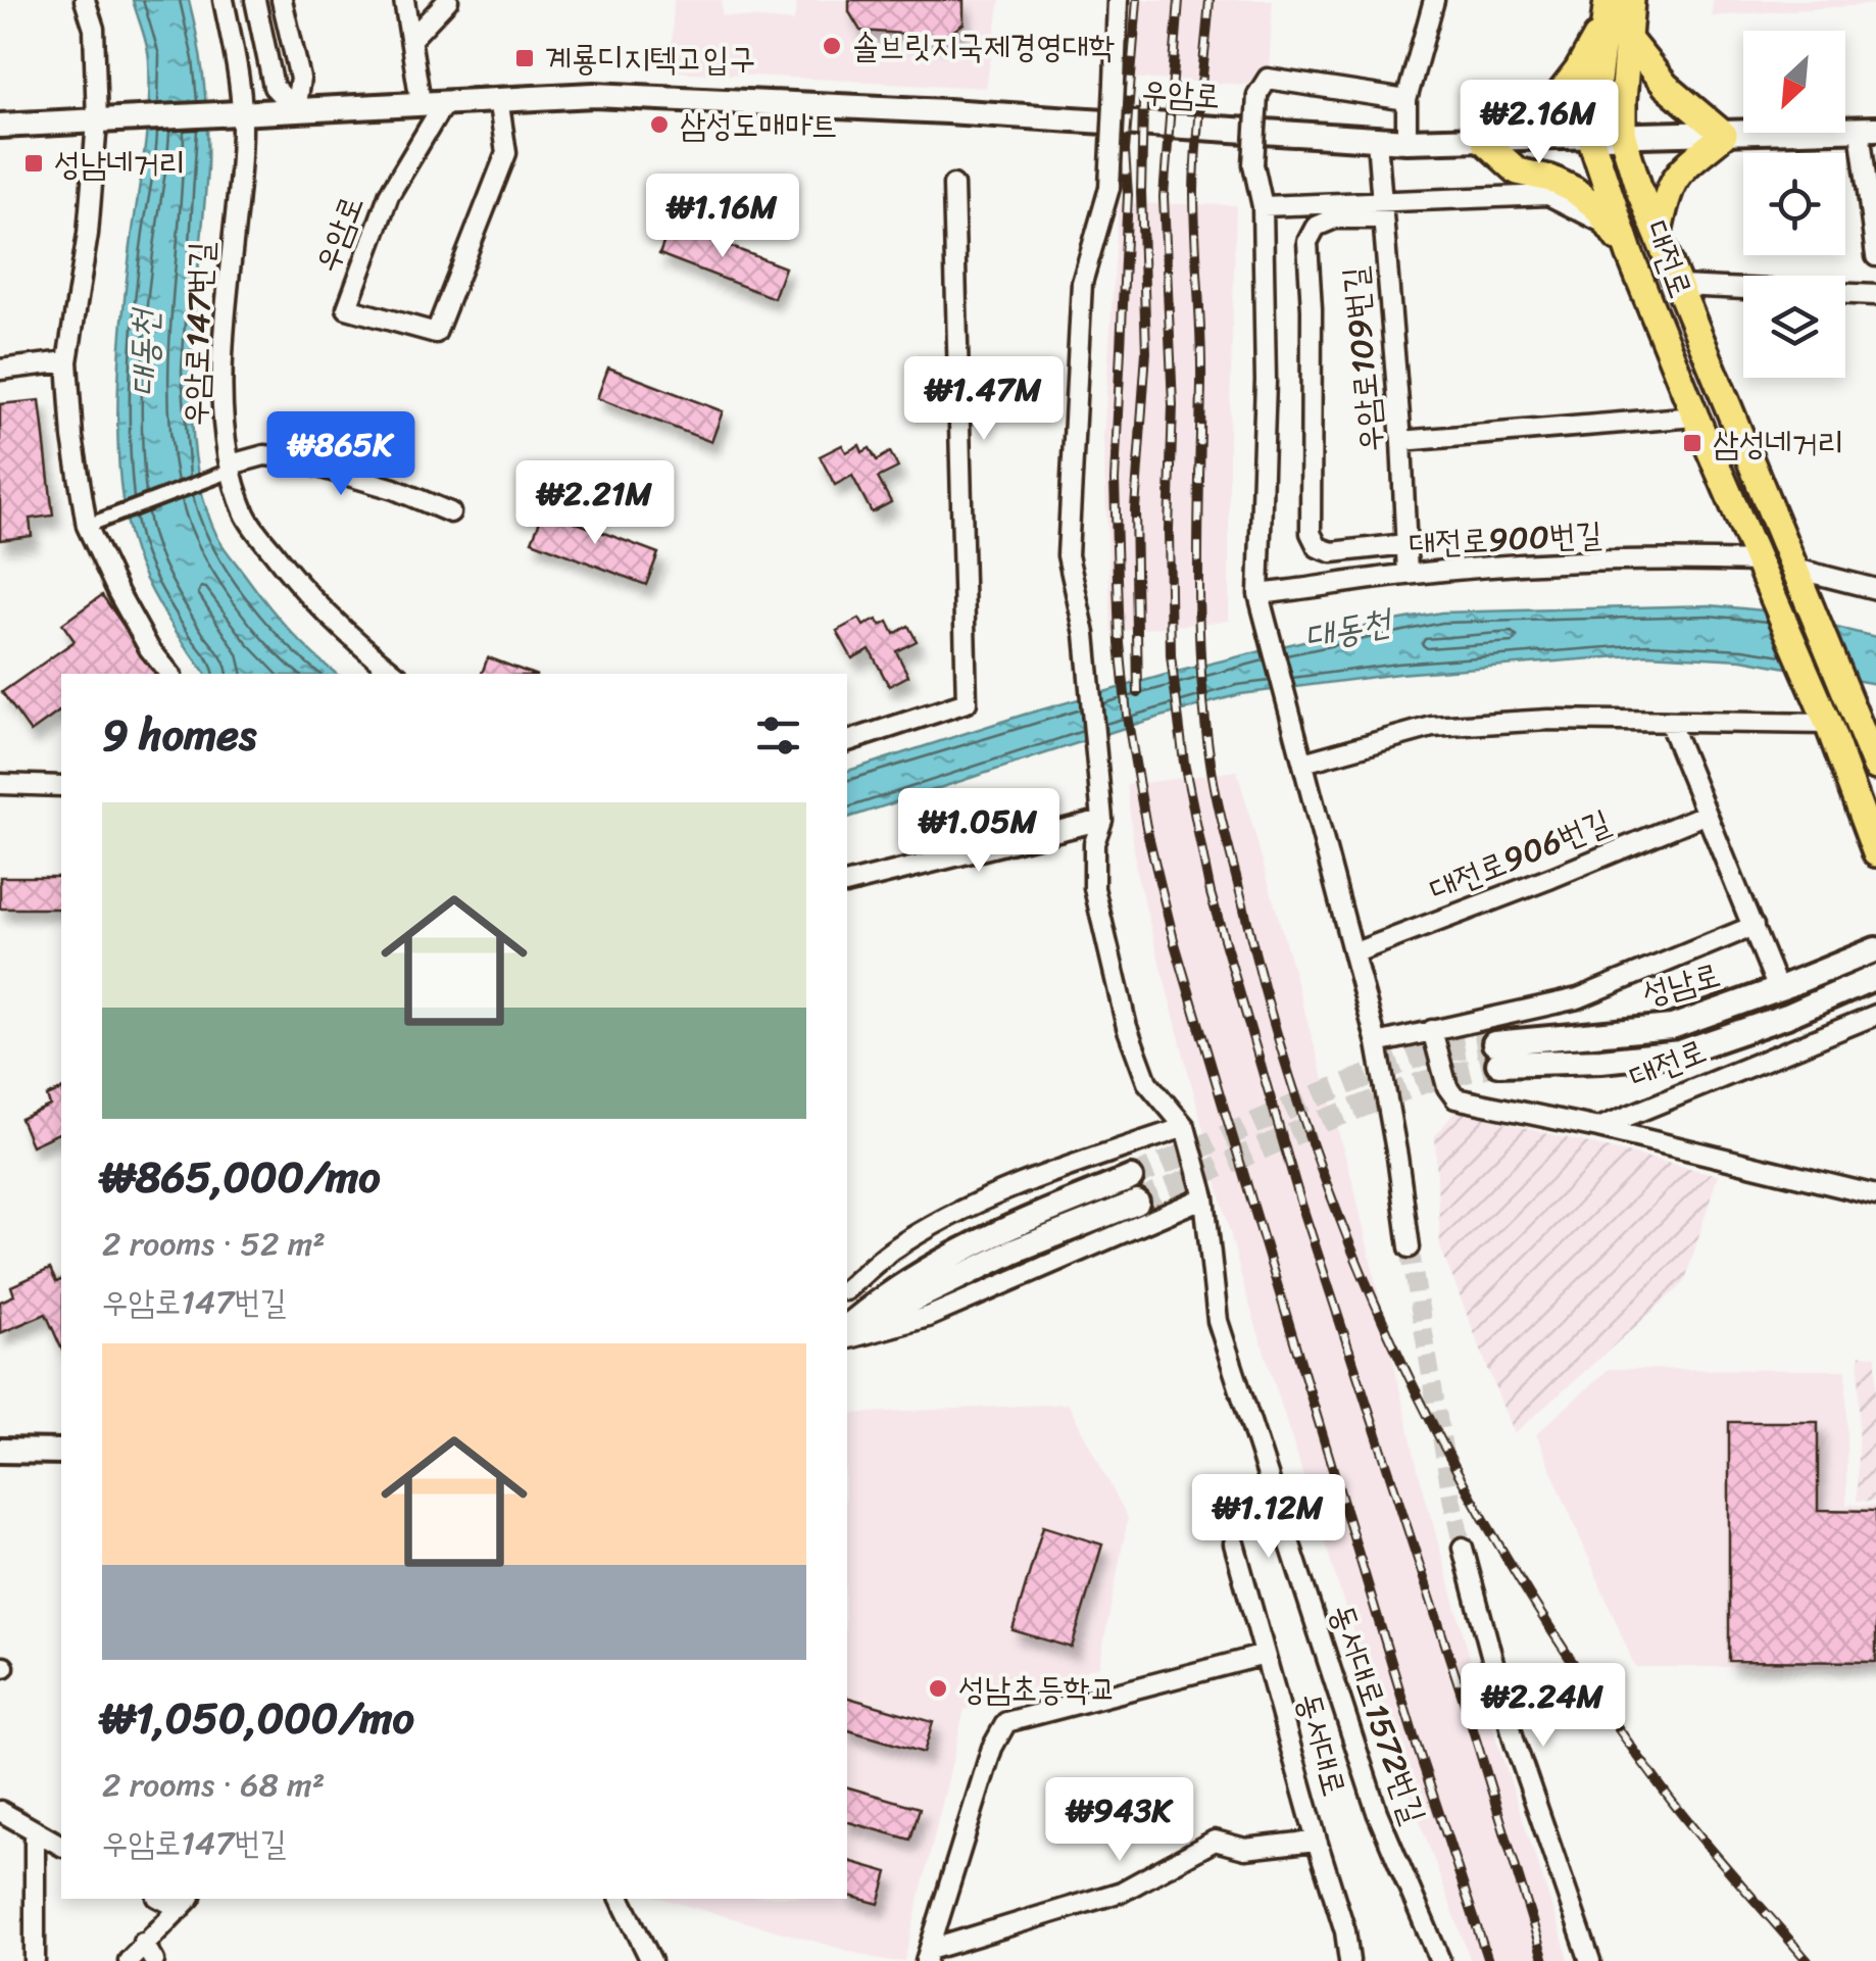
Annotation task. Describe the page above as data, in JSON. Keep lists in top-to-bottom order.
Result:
{
  "streets": {
    "main road": ["우암로", "대전로", "성남로"],
    "street": [
      "우암로147번길",
      "우암로109번길",
      "대전로900번길",
      "대전로906번길",
      "동서대로1572번길",
      "동서대로"
    ]
  },
  "crossings": [
    ["우암로", "대전로"],
    ["우암로", "우암로147번길"],
    ["우암로", "우암로109번길"],
    ["대전로", "대전로900번길"],
    ["우암로109번길", "대전로900번길"]
  ],
  "water": ["대동천"],
  "places": {
    "other": ["솔브릿지국제경영대학", "삼성도매마트", "성남초등학교"],
    "transit": ["계룡디지텍고입구", "성남네거리", "삼성네거리"]
  },
  "north": "bottom left",
  "page": {
    "price": [
      "₩2.16M",
      "₩1.16M",
      "₩1.47M",
      "₩865K",
      "₩2.21M",
      "₩1.05M",
      "₩1.12M",
      "₩2.24M",
      "₩943K"
    ],
    "heading": "9 homes",
    "list": [
      {
        "name": "₩865,000/mo",
        "note": "2 rooms · 52 m² · 우암로147번길"
      },
      {
        "name": "₩1,050,000/mo",
        "note": "2 rooms · 68 m² · 우암로147번길"
      }
    ]
  }
}
